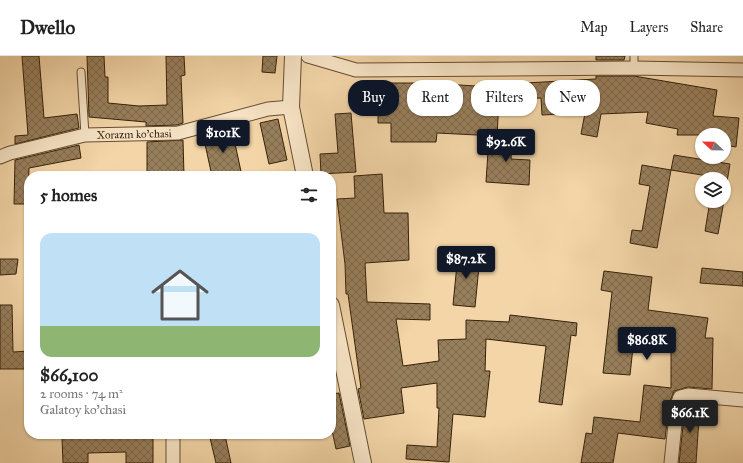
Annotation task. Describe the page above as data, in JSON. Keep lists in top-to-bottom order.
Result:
{
  "streets": {
    "street": ["Xorazm ko'chasi"]
  },
  "north": "left",
  "page": {
    "header": "Dwello",
    "nav": ["Map", "Layers", "Share"],
    "chip": [
      "Buy",
      "Rent",
      "Filters",
      "New"
    ],
    "price": [
      "$101K",
      "$92.6K",
      "$87.2K",
      "$86.8K",
      "$66.1K"
    ],
    "heading": "5 homes",
    "list": [
      {
        "name": "$66,100",
        "note": "2 rooms · 74 m² · Galatoy ko'chasi"
      }
    ]
  }
}
